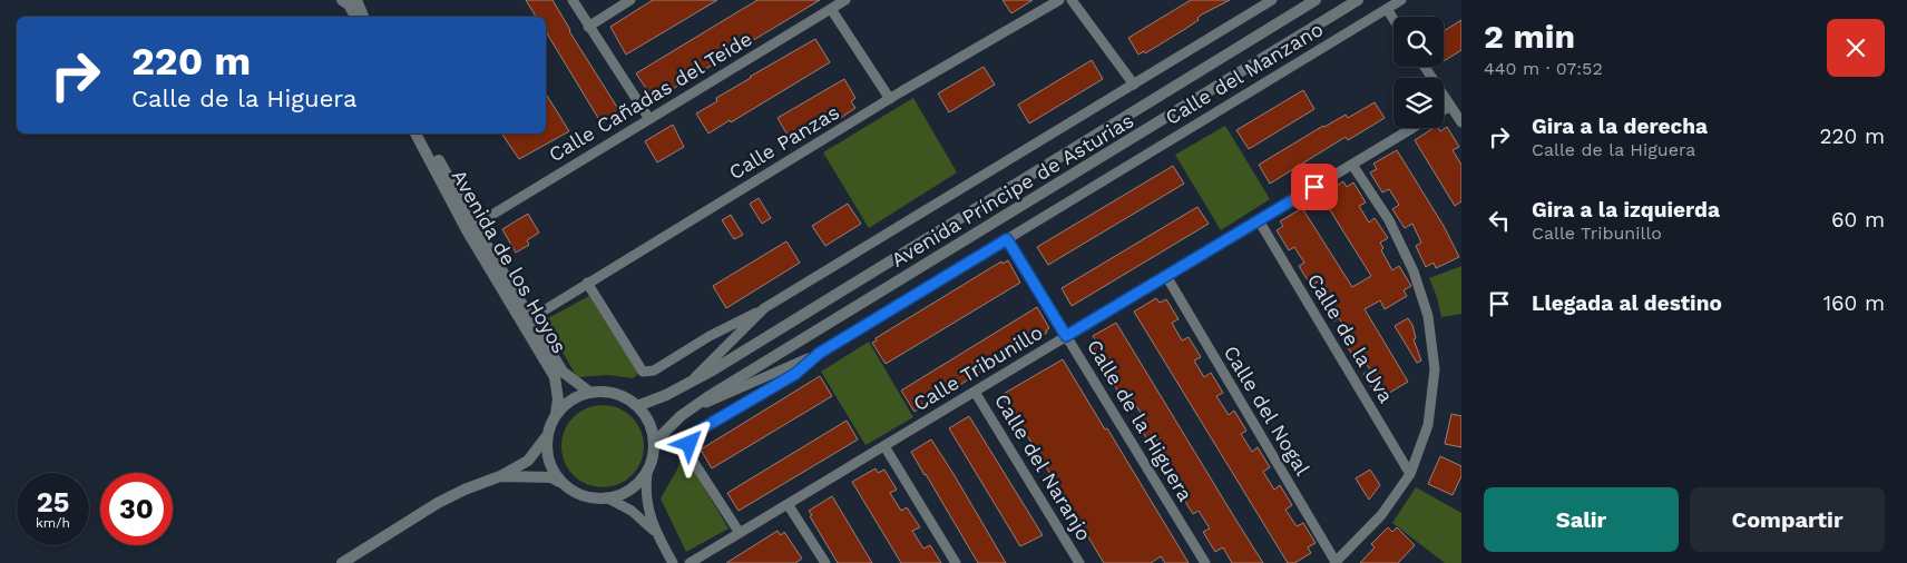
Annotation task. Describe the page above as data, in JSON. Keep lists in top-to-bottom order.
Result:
{
  "streets": {
    "street": [
      "Calle del Manzano",
      "Calle Cañadas del Teide",
      "Calle Panzas",
      "Avenida Príncipe de Asturias",
      "Avenida de los Hoyos",
      "Calle de la Uva",
      "Calle Tribunillo",
      "Calle del Nogal",
      "Calle de la Higuera",
      "Calle del Naranjo"
    ]
  },
  "crossings": [
    ["Calle del Manzano", "Avenida Príncipe de Asturias"],
    ["Calle del Manzano", "Calle Tribunillo"],
    ["Calle del Manzano", "Calle de la Higuera"],
    ["Calle Cañadas del Teide", "Avenida de los Hoyos"],
    ["Calle Panzas", "Avenida Príncipe de Asturias"],
    ["Calle Panzas", "Avenida de los Hoyos"],
    ["Avenida Príncipe de Asturias", "Avenida de los Hoyos"],
    ["Calle de la Uva", "Calle Tribunillo"],
    ["Calle Tribunillo", "Calle del Nogal"],
    ["Calle Tribunillo", "Calle de la Higuera"],
    ["Calle Tribunillo", "Calle del Naranjo"]
  ],
  "page": {
    "heading": ["2 min", "440 m · 07:52"],
    "turn": ["220 m", "Calle de la Higuera"],
    "list": [
      {
        "name": "Gira a la derecha",
        "note": "Calle de la Higuera",
        "value": "220 m"
      },
      {
        "name": "Gira a la izquierda",
        "note": "Calle Tribunillo",
        "value": "60 m"
      },
      {
        "name": "Llegada al destino",
        "value": "160 m"
      }
    ],
    "speed": "25 km/h",
    "limit": "30",
    "buttons": ["Salir", "Compartir"]
  }
}
